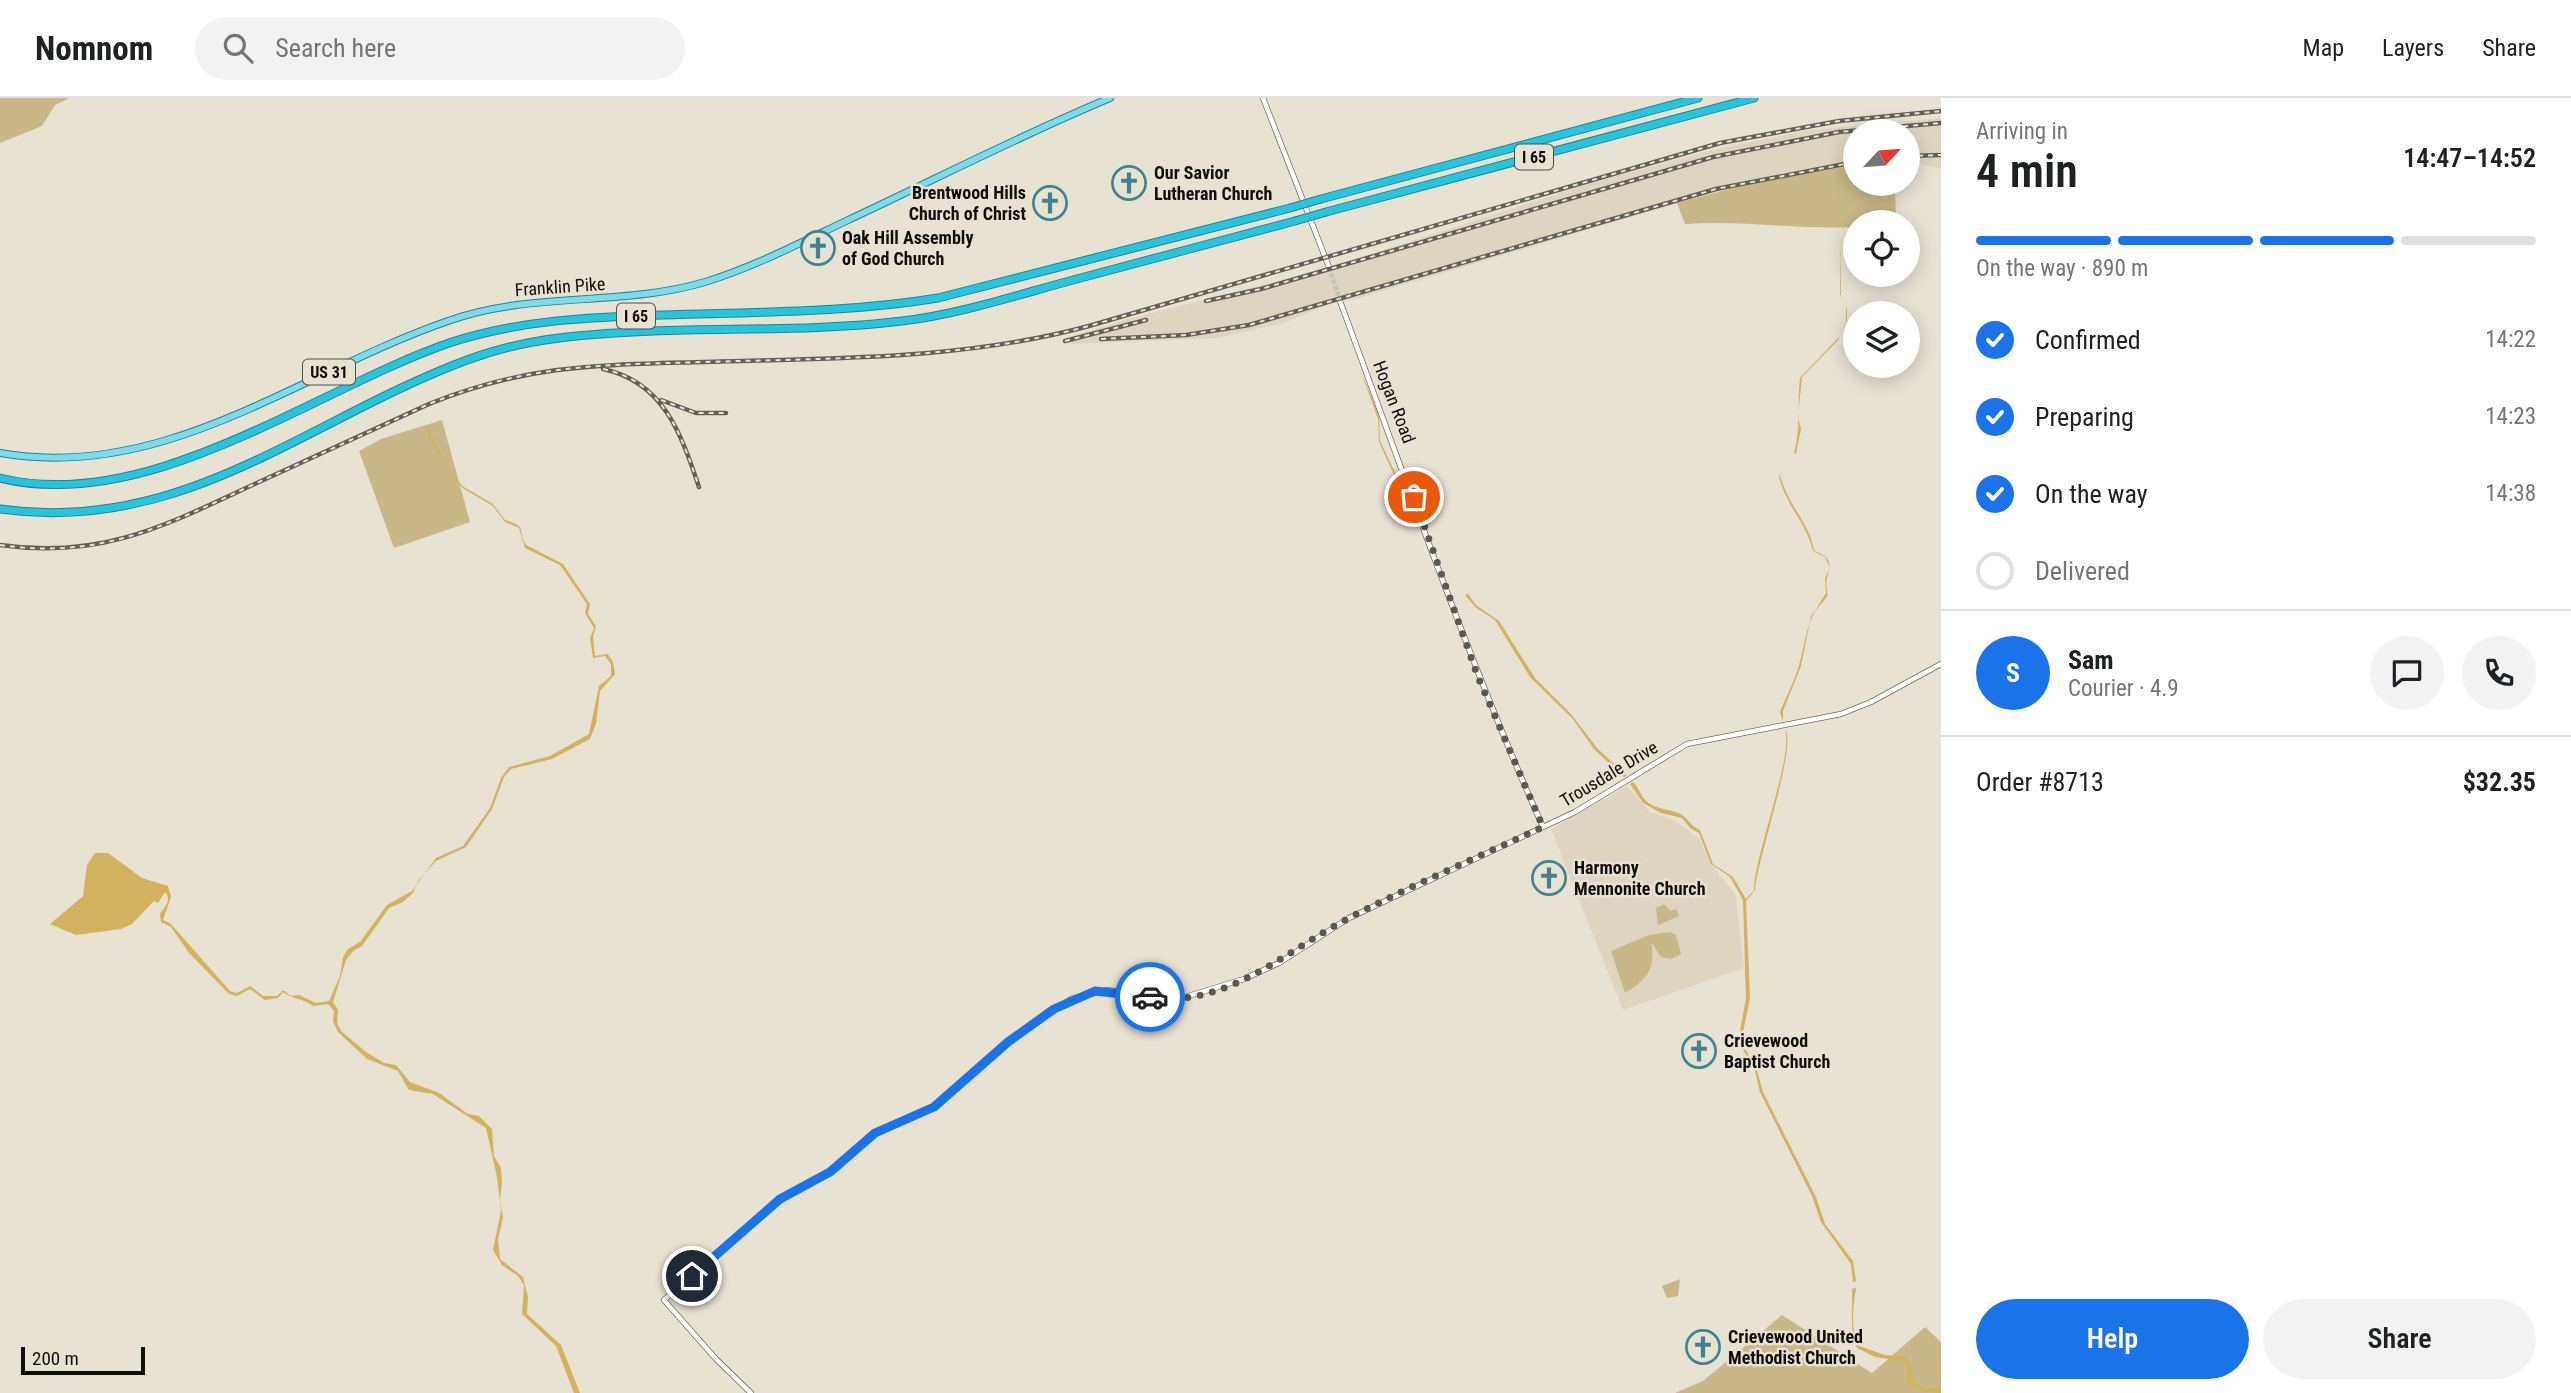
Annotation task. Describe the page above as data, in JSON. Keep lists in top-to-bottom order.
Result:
{
  "streets": {
    "highway": ["I 65"],
    "main road": ["Franklin Pike", "US 31"],
    "street": ["Hogan Road", "Trousdale Drive"]
  },
  "crossings": [
    ["Hogan Road", "Trousdale Drive"]
  ],
  "places": {
    "church": [
      "Our Savior Lutheran Church",
      "Brentwood Hills Church of Christ",
      "Oak Hill Assembly of God Church",
      "Harmony Mennonite Church",
      "Crievewood Baptist Church",
      "Crievewood United Methodist Church"
    ]
  },
  "scale_bar": "200 m",
  "north": "top right",
  "page": {
    "header": "Nomnom",
    "search": "Search here",
    "nav": ["Map", "Layers", "Share"],
    "heading": ["4 min", "Arriving in", "14:47–14:52"],
    "panel": [
      "Sam",
      "Courier · 4.9",
      "Order #8713",
      "$32.35"
    ],
    "bar": "On the way · 890 m",
    "list": [
      ["Confirmed", "14:22"],
      ["Preparing", "14:23"],
      ["On the way", "14:38"],
      "Delivered"
    ],
    "round": "S",
    "buttons": ["Help", "Share"],
    "scale": "200 m"
  }
}
